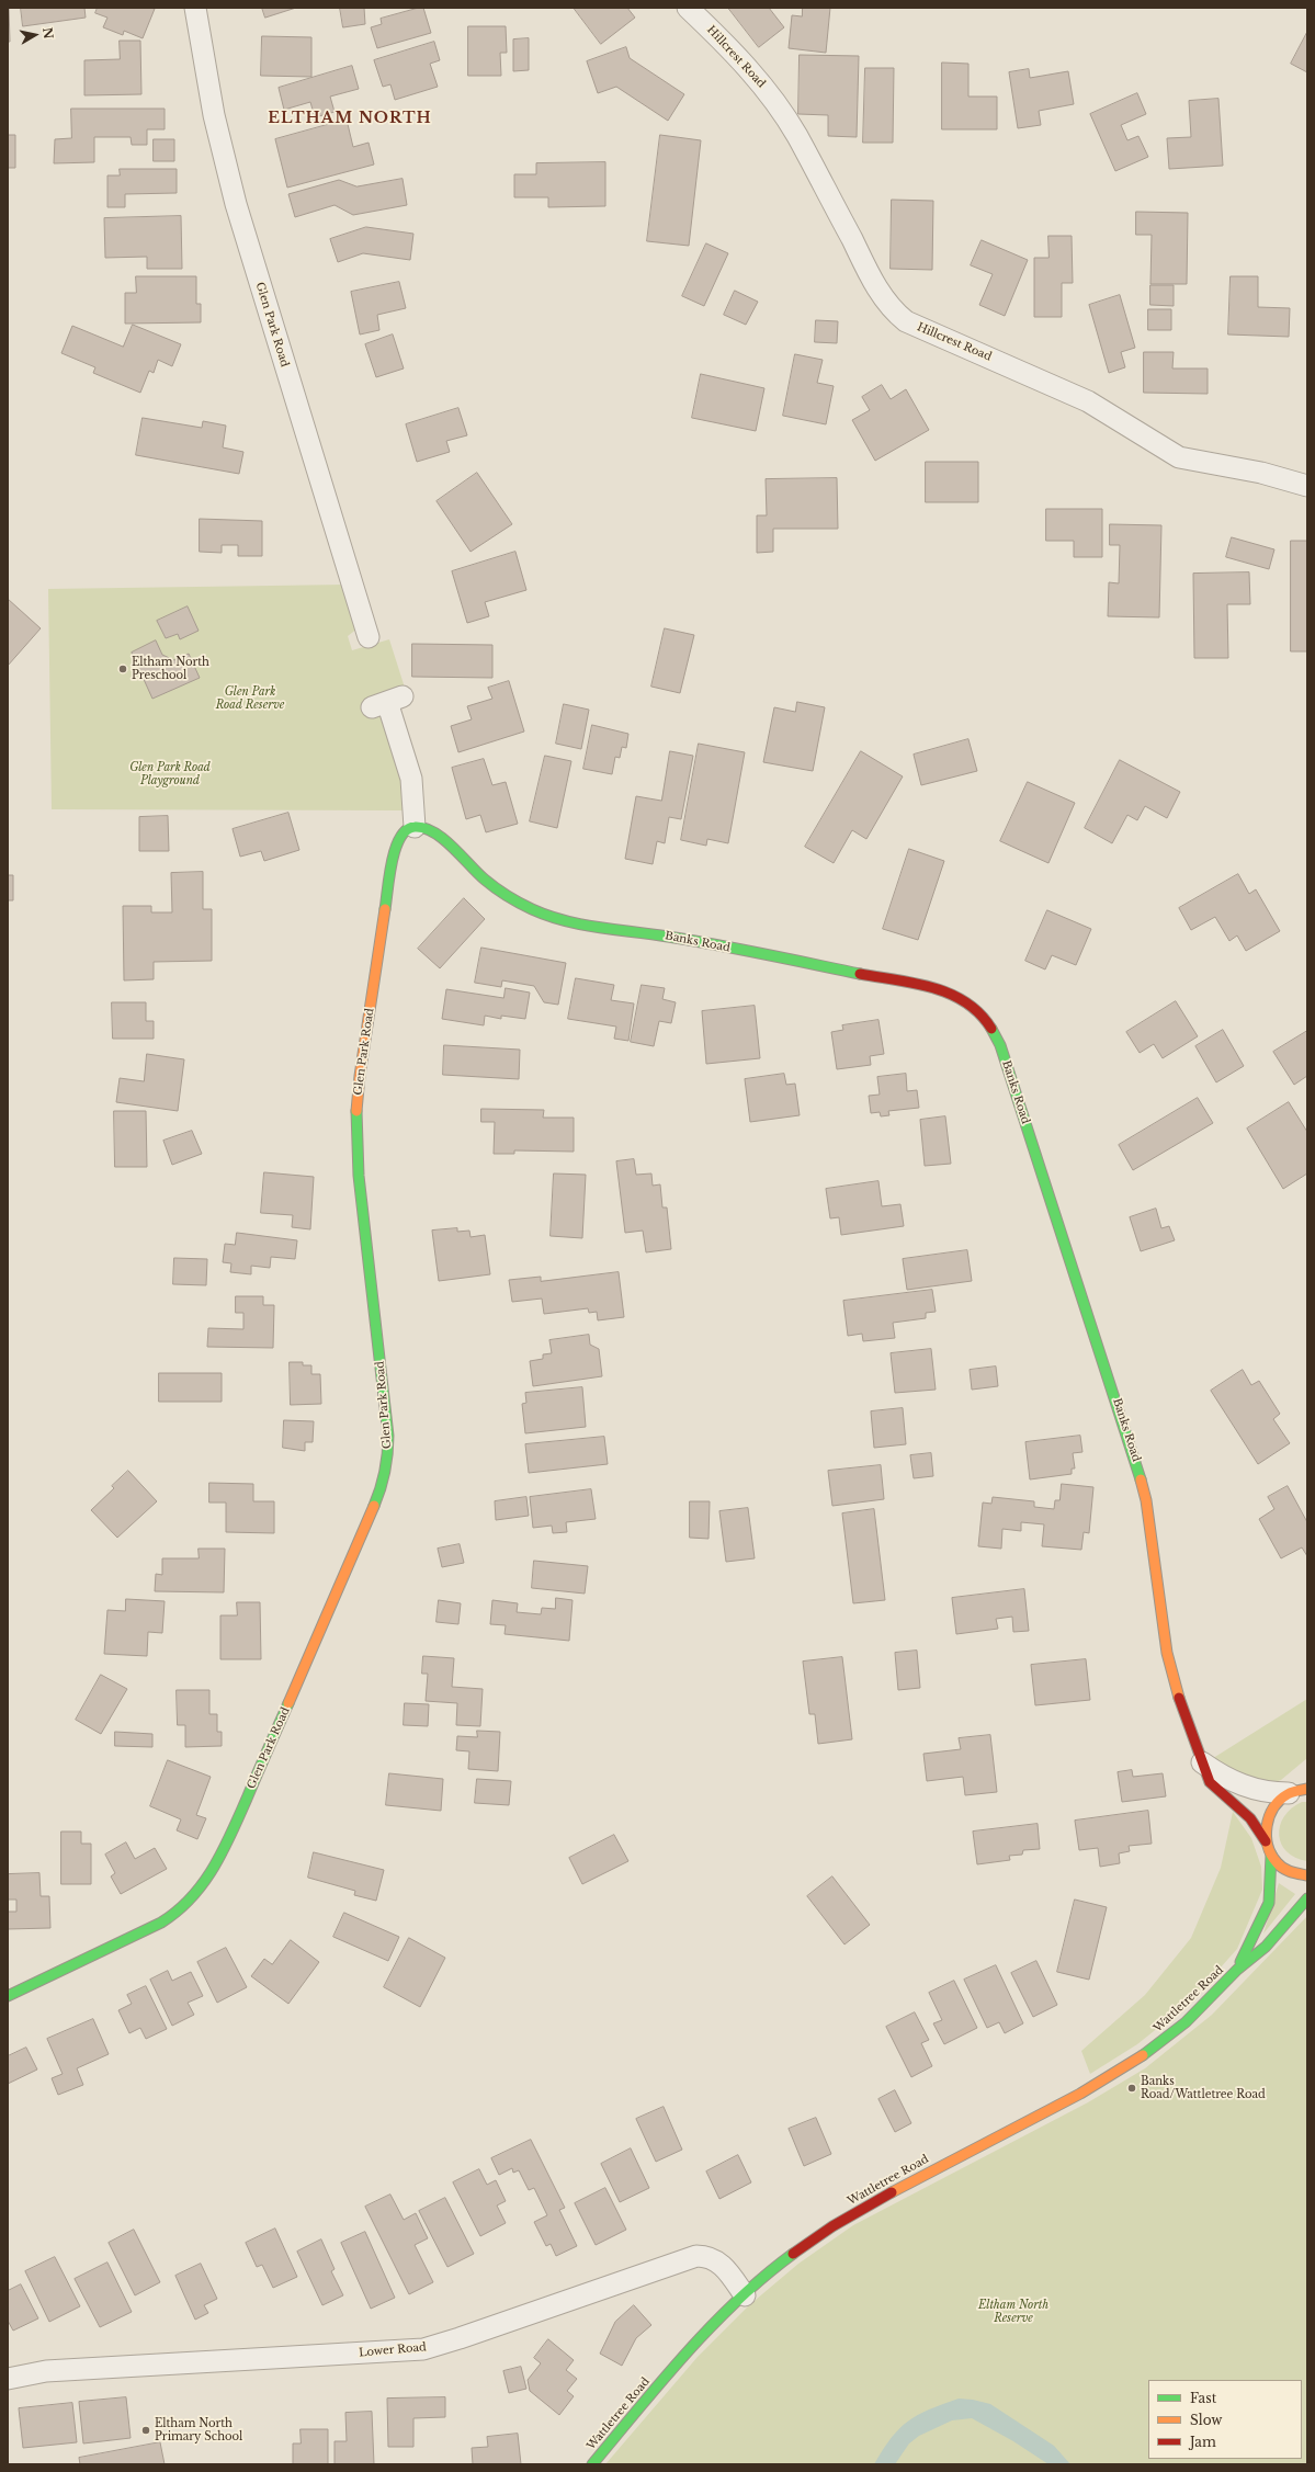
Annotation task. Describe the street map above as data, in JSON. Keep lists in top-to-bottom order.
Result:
{
  "streets": {
    "street": [
      "Hillcrest Road",
      "Glen Park Road",
      "Banks Road",
      "Wattletree Road",
      "Lower Road"
    ]
  },
  "crossings": [
    ["Glen Park Road", "Banks Road"],
    ["Wattletree Road", "Lower Road"]
  ],
  "districts": ["ELTHAM NORTH"],
  "parks": ["Glen Park Road Reserve", "Glen Park Road Playground", "Eltham North Reserve"],
  "places": ["Eltham North Preschool", "Banks Road/Wattletree Road", "Eltham North Primary School"],
  "legend": ["Fast", "Slow", "Jam"],
  "north": "right"
}
